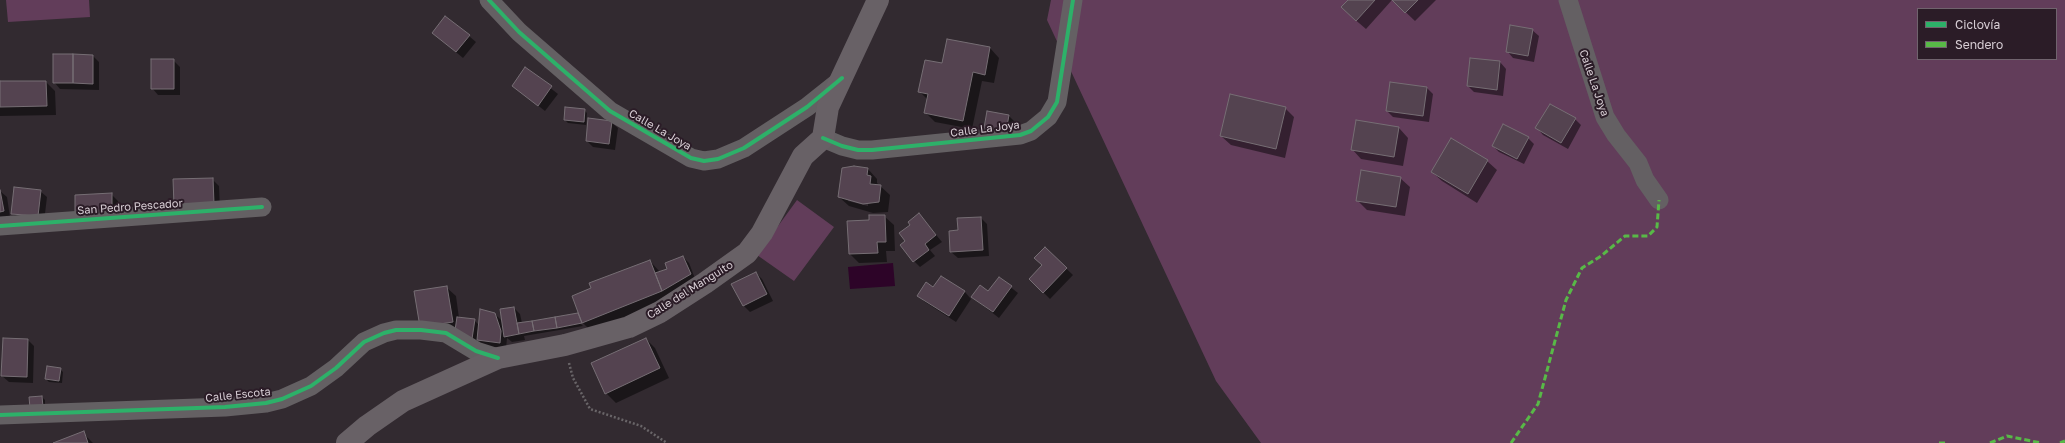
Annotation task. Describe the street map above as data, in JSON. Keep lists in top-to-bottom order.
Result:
{
  "streets": {
    "main road": ["Calle del Manguito"],
    "street": ["Calle La Joya", "San Pedro Pescador", "Calle Escota"]
  },
  "crossings": [
    ["Calle La Joya", "Calle del Manguito"],
    ["Calle del Manguito", "Calle Escota"]
  ],
  "legend": ["Ciclovía", "Sendero"]
}
